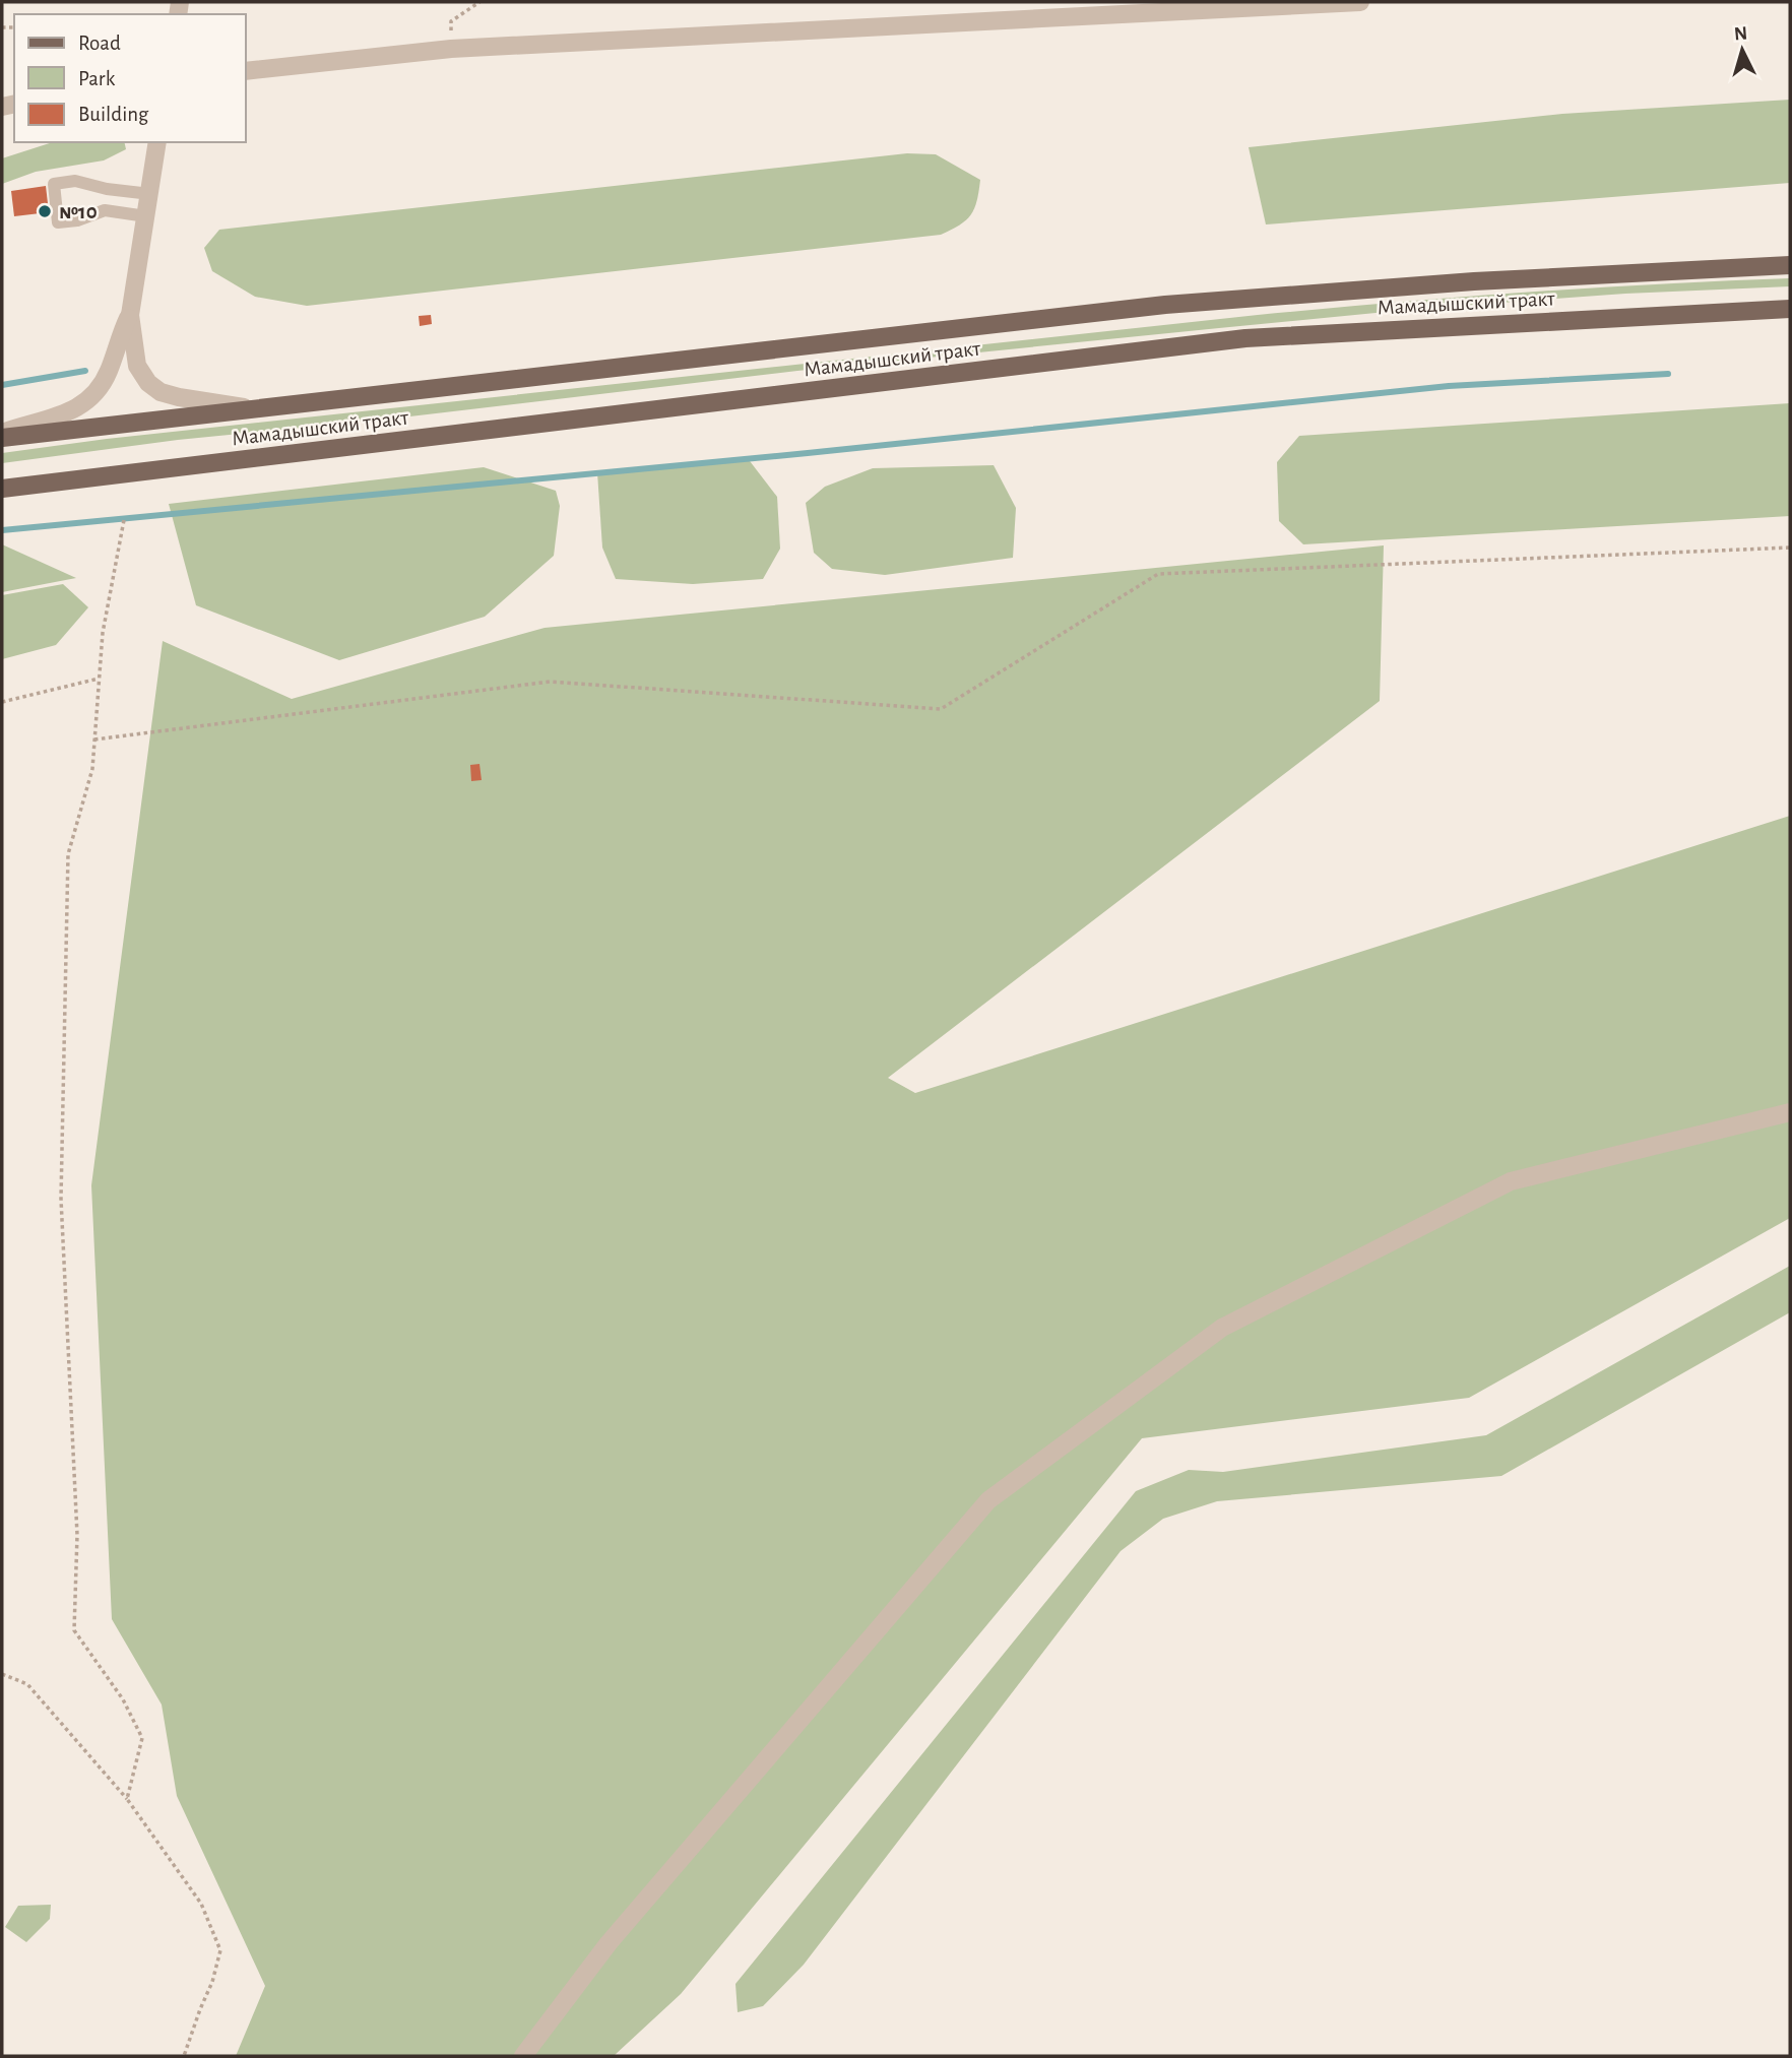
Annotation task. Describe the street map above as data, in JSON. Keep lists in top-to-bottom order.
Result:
{
  "streets": {
    "main road": ["Мамадышский тракт"]
  },
  "places": ["№10"],
  "legend": ["Road", "Park", "Building"],
  "north": "top"
}
